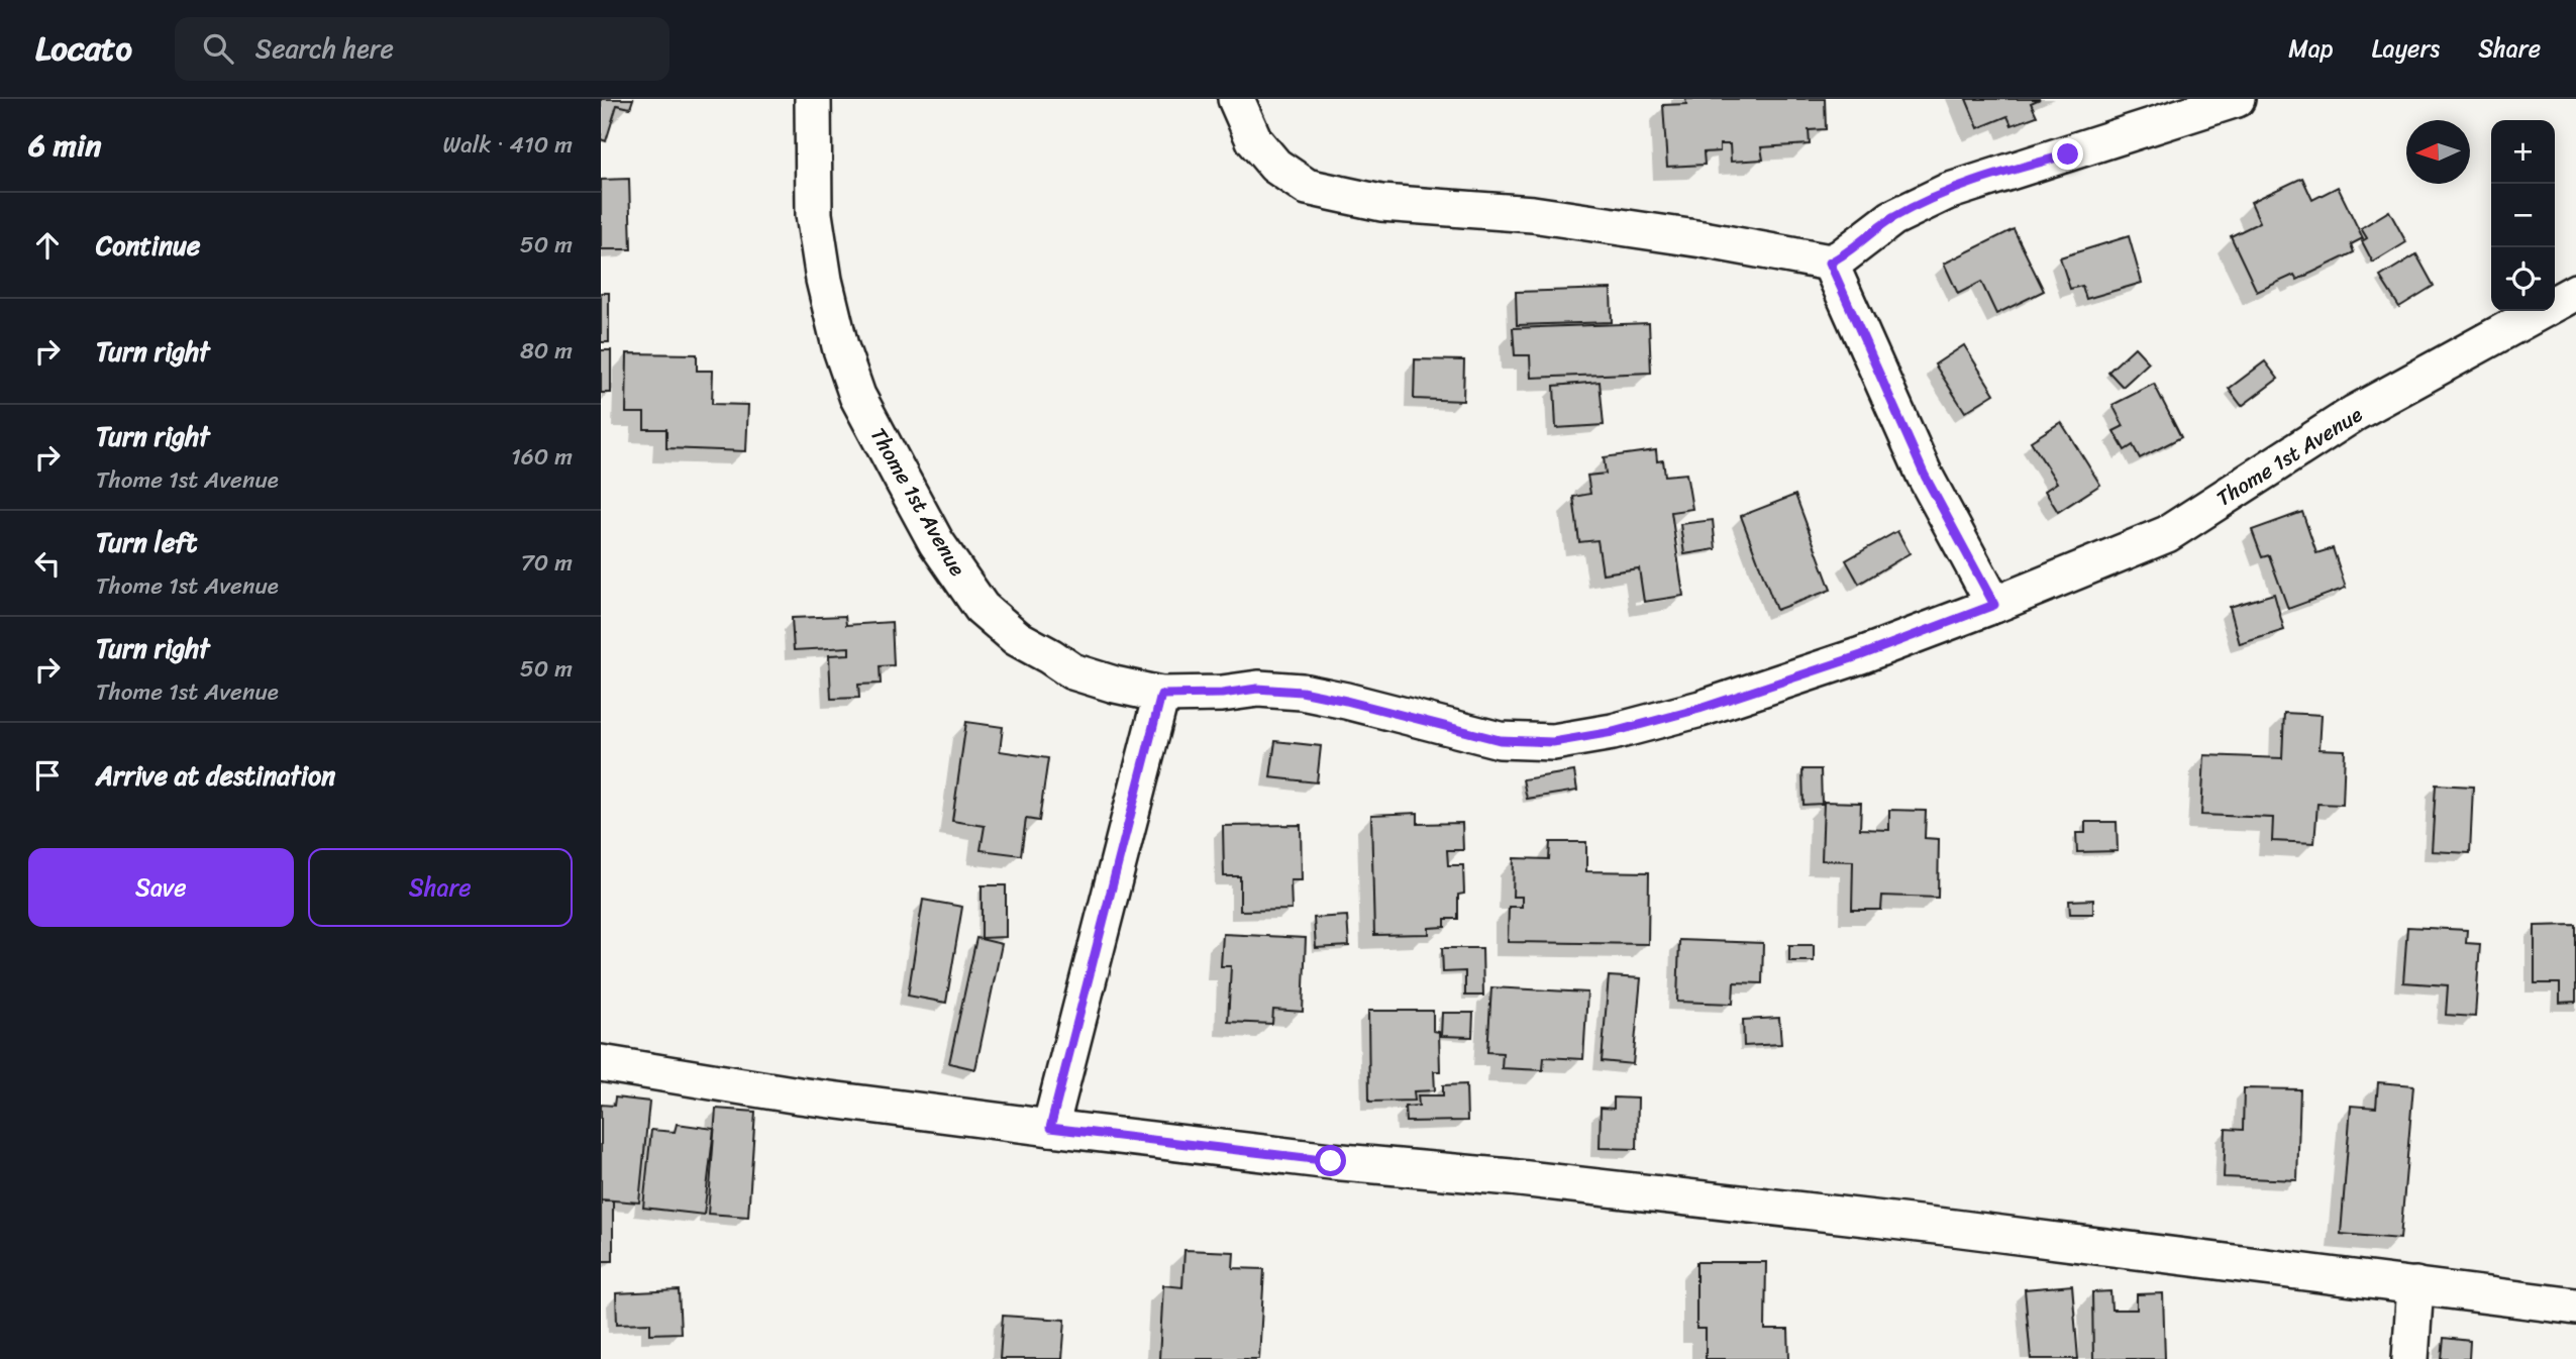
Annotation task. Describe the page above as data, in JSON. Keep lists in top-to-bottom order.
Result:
{
  "streets": {
    "street": ["Thome 1st Avenue"]
  },
  "north": "left",
  "page": {
    "header": "Locato",
    "search": "Search here",
    "nav": ["Map", "Layers", "Share"],
    "heading": ["6 min", "Walk · 410 m"],
    "map_buttons": ["+", "−"],
    "list": [
      ["Continue", "50 m"],
      ["Turn right", "80 m"],
      ["Turn right", "Thome 1st Avenue", "160 m"],
      ["Turn left", "Thome 1st Avenue", "70 m"],
      ["Turn right", "Thome 1st Avenue", "50 m"],
      "Arrive at destination"
    ],
    "buttons": ["Save", "Share"]
  }
}
